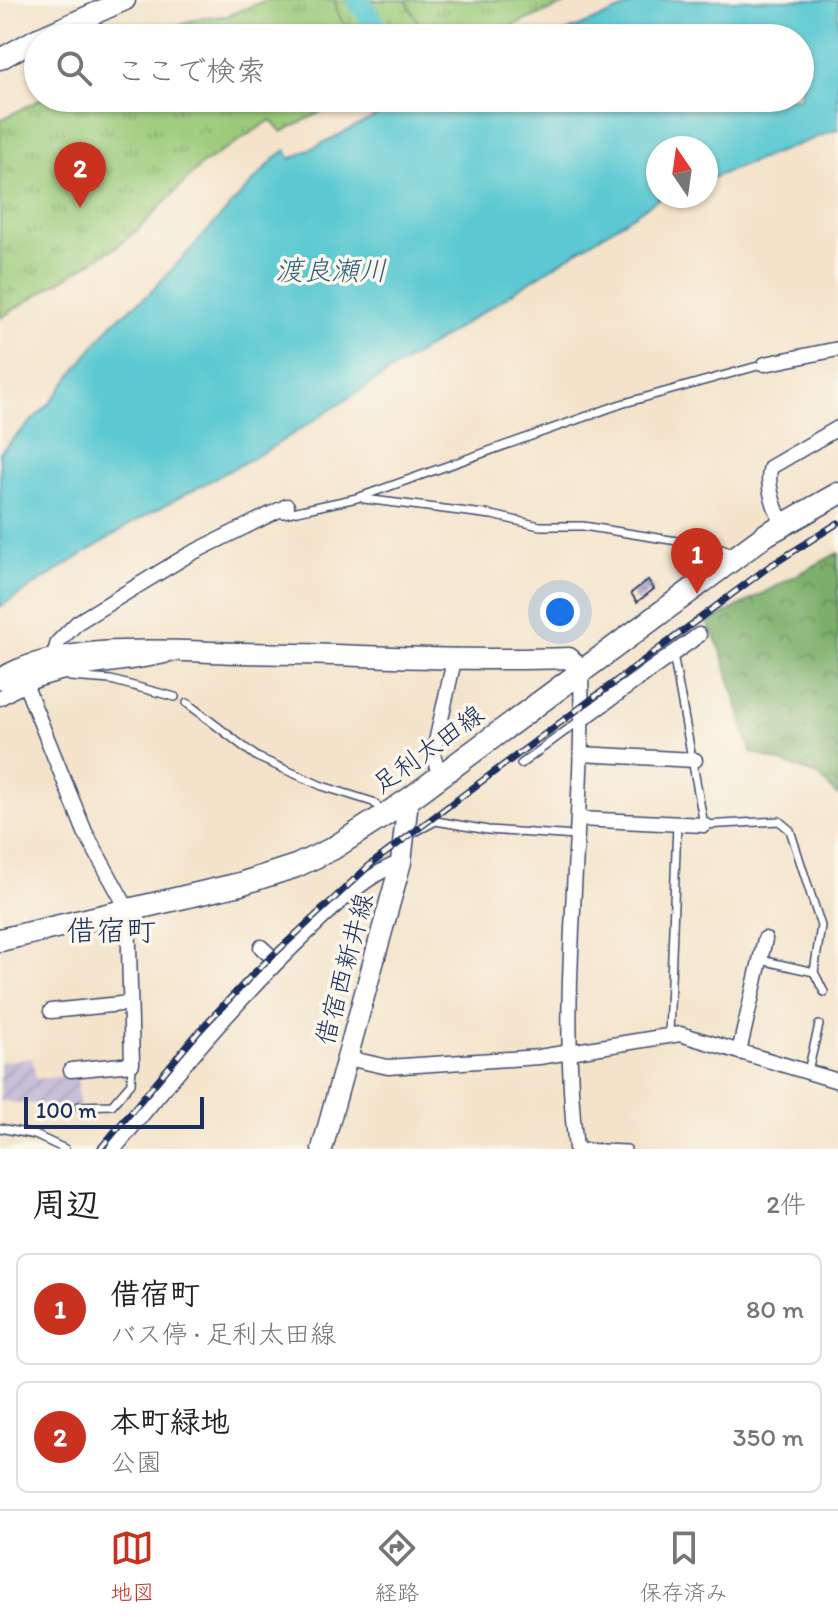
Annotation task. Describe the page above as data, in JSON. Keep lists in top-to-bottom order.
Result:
{
  "streets": {
    "main road": ["足利太田線"],
    "street": ["借宿西新井線"]
  },
  "crossings": [
    ["足利太田線", "借宿西新井線"]
  ],
  "districts": ["借宿町"],
  "water": ["渡良瀬川"],
  "scale_bar": "100 m",
  "north": "top",
  "page": {
    "search": "ここで検索",
    "pins": ["2", "1"],
    "scale": "100 m",
    "heading": ["周辺", "2件"],
    "list": [
      {
        "mark": "1",
        "name": "借宿町",
        "note": "バス停 · 足利太田線",
        "value": "80 m"
      },
      {
        "mark": "2",
        "name": "本町緑地",
        "note": "公園",
        "value": "350 m"
      }
    ],
    "nav": ["地図", "経路", "保存済み"]
  }
}
